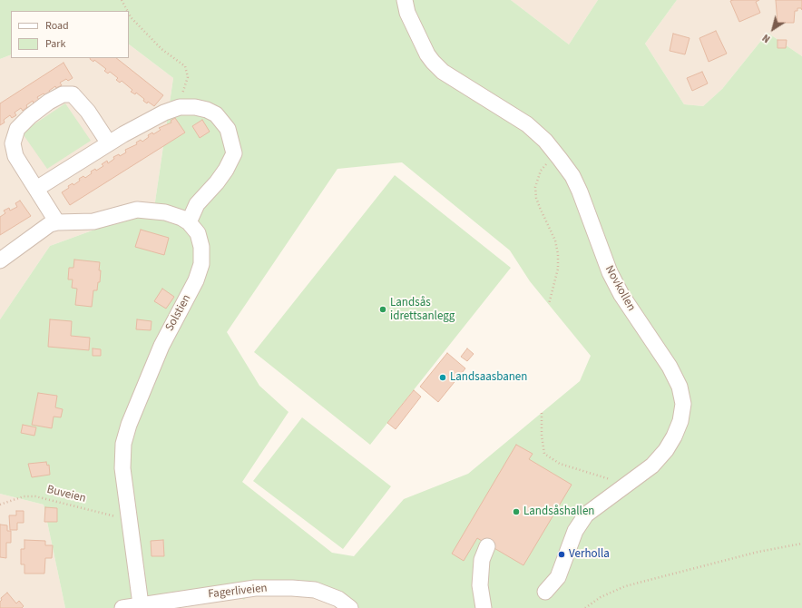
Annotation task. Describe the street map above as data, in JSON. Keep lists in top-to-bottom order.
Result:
{
  "streets": {
    "street": ["Novkollen", "Solstien", "Fagerliveien"],
    "path": ["Buveien"]
  },
  "crossings": [
    ["Solstien", "Buveien"],
    ["Solstien", "Fagerliveien"]
  ],
  "places": [
    "Landsås idrettsanlegg",
    "Landsaasbanen",
    "Landsåshallen",
    "Verholla"
  ],
  "legend": ["Road", "Park"],
  "north": "bottom left"
}
